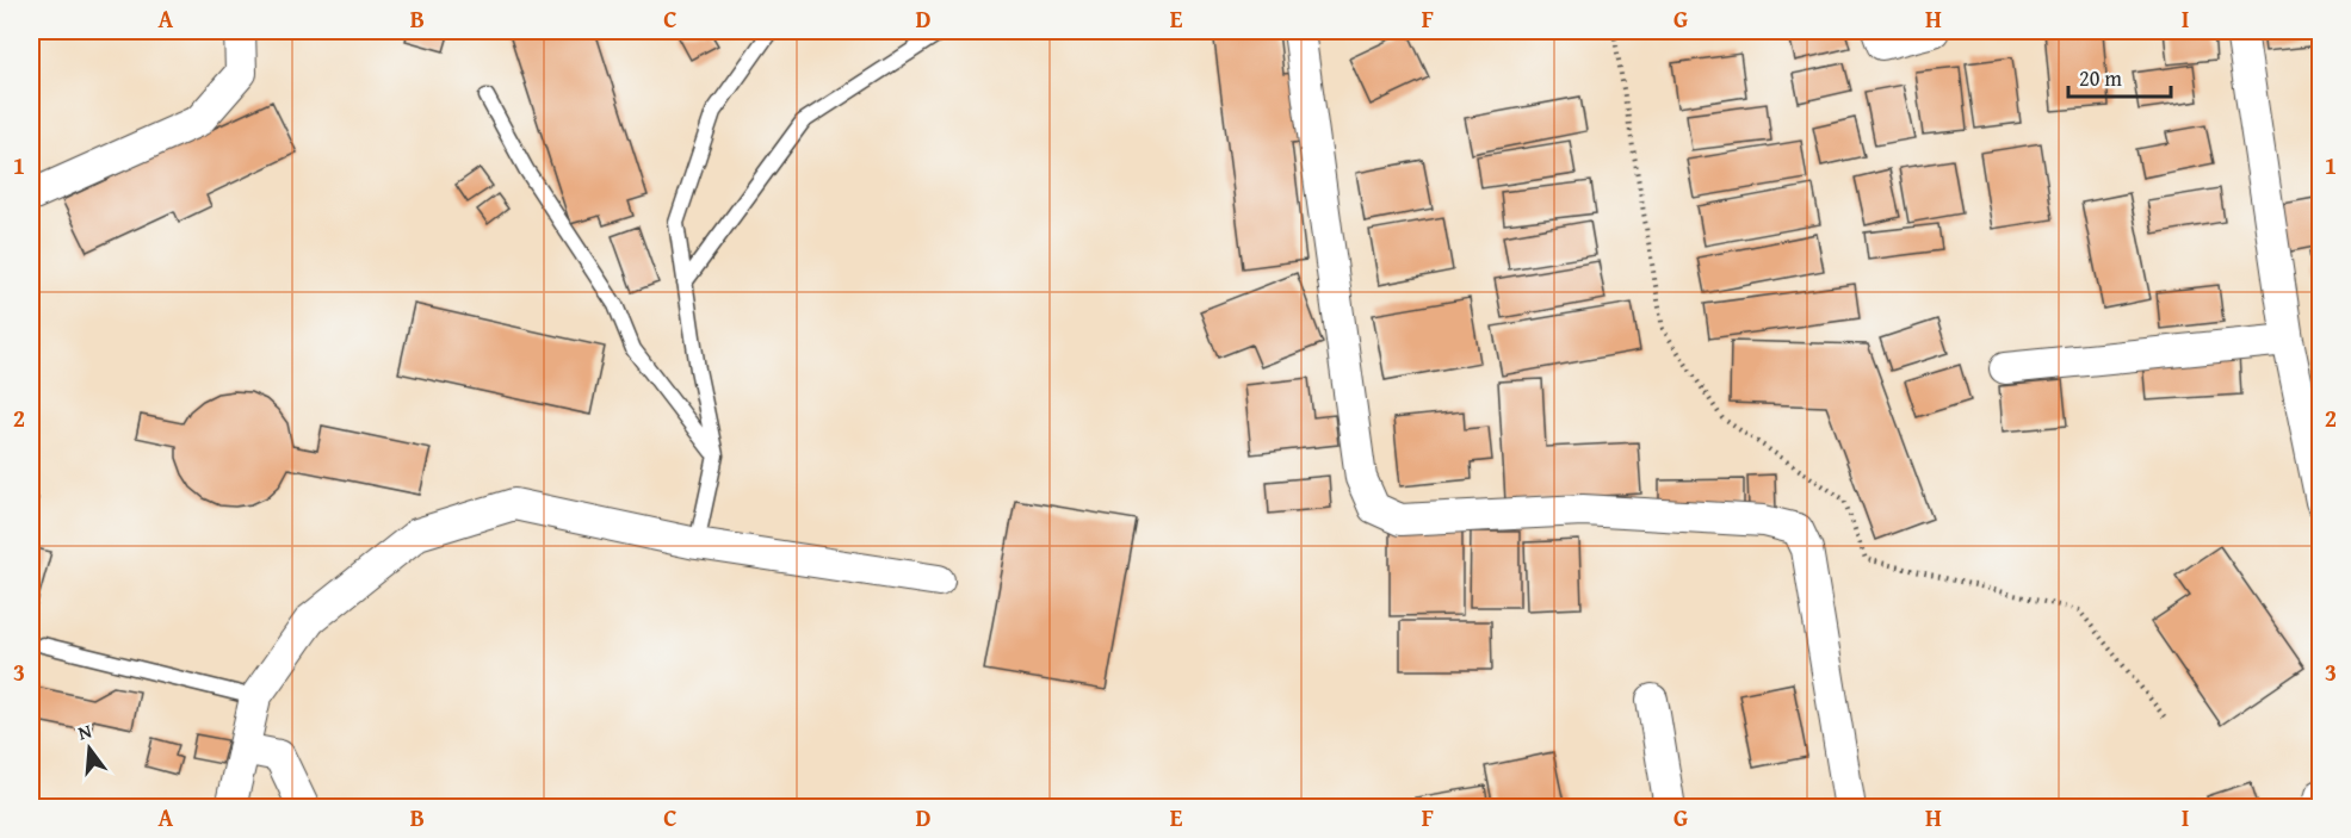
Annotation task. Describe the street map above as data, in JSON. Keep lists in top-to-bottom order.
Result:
{
  "scale_bar": "20 m",
  "north": "top",
  "grid": {
    "columns": [
      "A",
      "B",
      "C",
      "D",
      "E",
      "F",
      "G",
      "H",
      "I"
    ],
    "rows": ["1", "2", "3"]
  }
}
